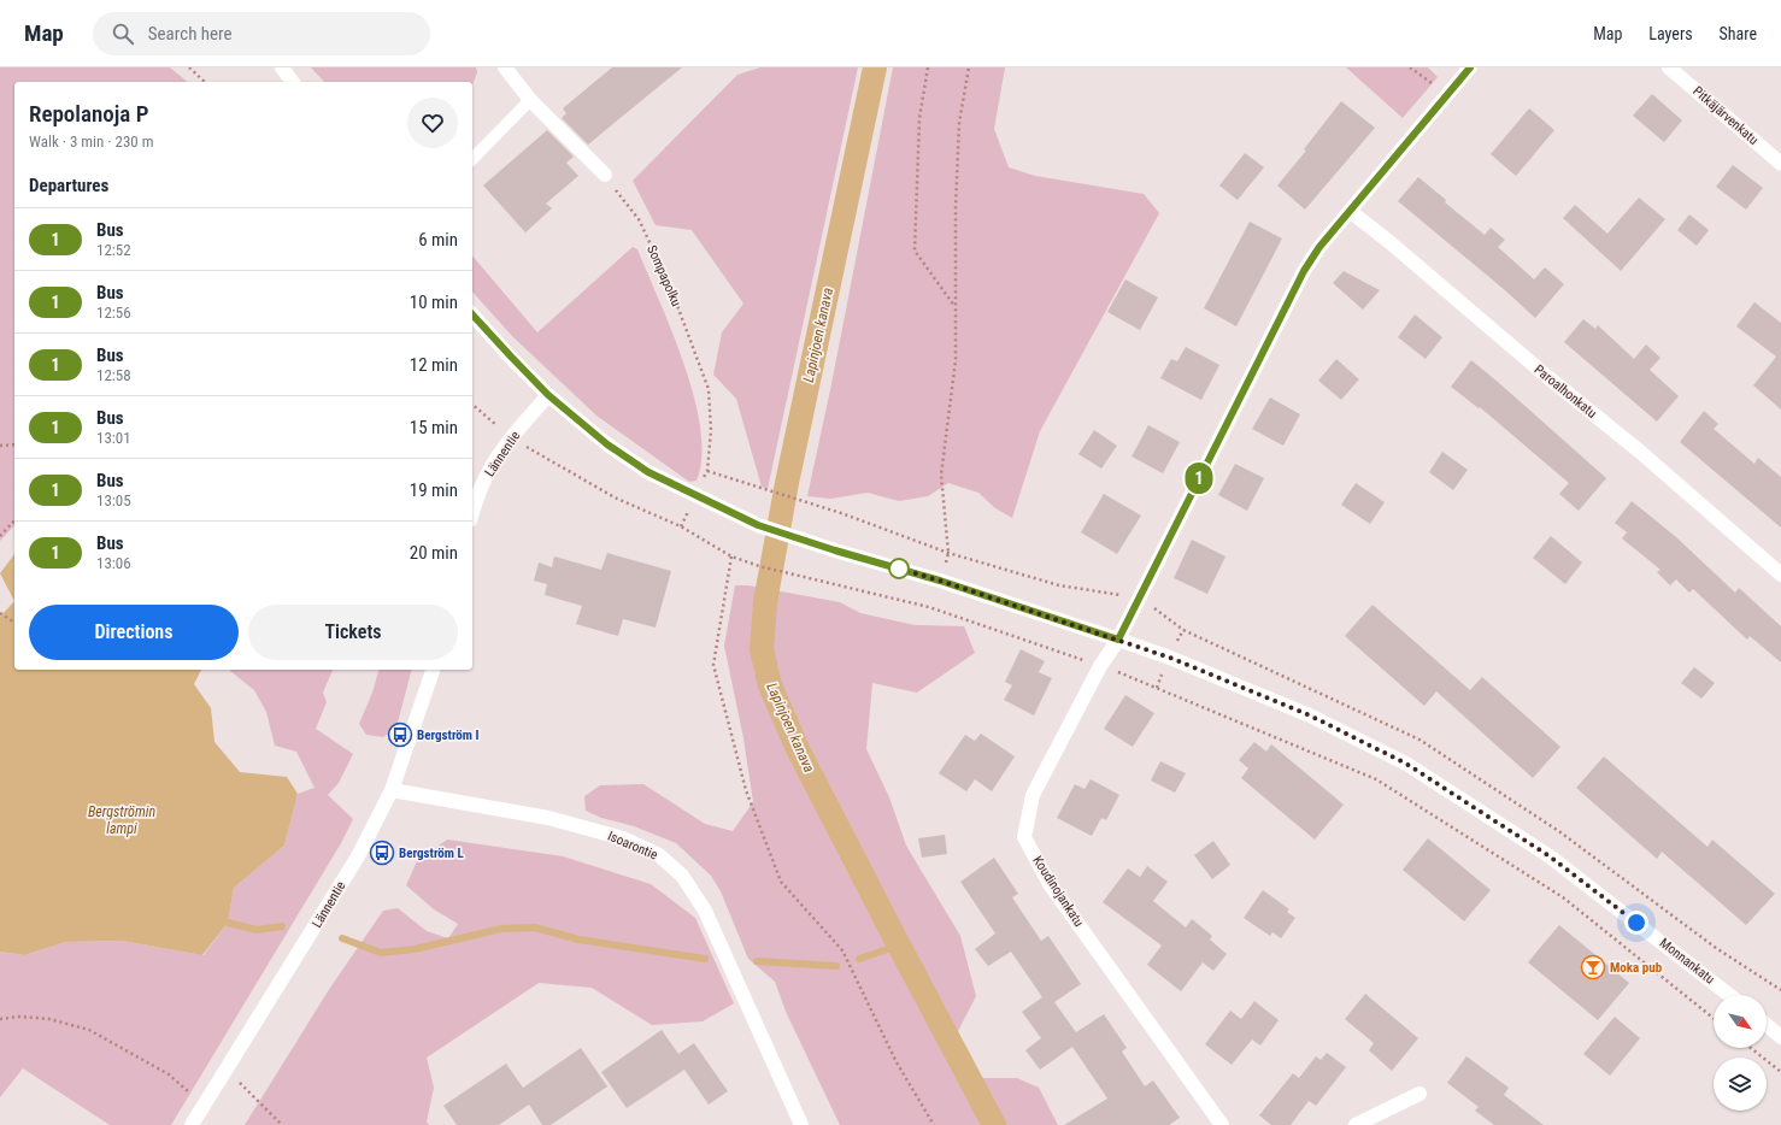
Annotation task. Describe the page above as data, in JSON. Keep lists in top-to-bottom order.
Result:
{
  "streets": {
    "street": [
      "Pitkäjärvenkatu",
      "Paroalhonkatu",
      "Lännentie",
      "Isoarontie",
      "Koudinojankatu",
      "Monnankatu"
    ],
    "path": ["Sompapolku"]
  },
  "crossings": [
    ["Sompapolku", "Monnankatu"],
    ["Paroalhonkatu", "Koudinojankatu"],
    ["Lännentie", "Isoarontie"],
    ["Lännentie", "Monnankatu"],
    ["Koudinojankatu", "Monnankatu"]
  ],
  "water": ["Lapinjoen kanava", "Bergströmin lampi"],
  "places": {
    "bus stop": ["Bergström I", "Bergström L"],
    "bar": ["Moka pub"]
  },
  "lines": ["bus line 1"],
  "north": "bottom right",
  "page": {
    "header": "Map",
    "search": "Search here",
    "nav": ["Map", "Layers", "Share"],
    "on_map": "1",
    "heading": [
      ["Repolanoja P", "Walk · 3 min · 230 m"],
      "Departures"
    ],
    "list": [
      {
        "mark": "1",
        "name": "Bus",
        "note": "12:52",
        "value": "6 min"
      },
      {
        "mark": "1",
        "name": "Bus",
        "note": "12:56",
        "value": "10 min"
      },
      {
        "mark": "1",
        "name": "Bus",
        "note": "12:58",
        "value": "12 min"
      },
      {
        "mark": "1",
        "name": "Bus",
        "note": "13:01",
        "value": "15 min"
      },
      {
        "mark": "1",
        "name": "Bus",
        "note": "13:05",
        "value": "19 min"
      },
      {
        "mark": "1",
        "name": "Bus",
        "note": "13:06",
        "value": "20 min"
      }
    ],
    "buttons": ["Directions", "Tickets"]
  }
}
